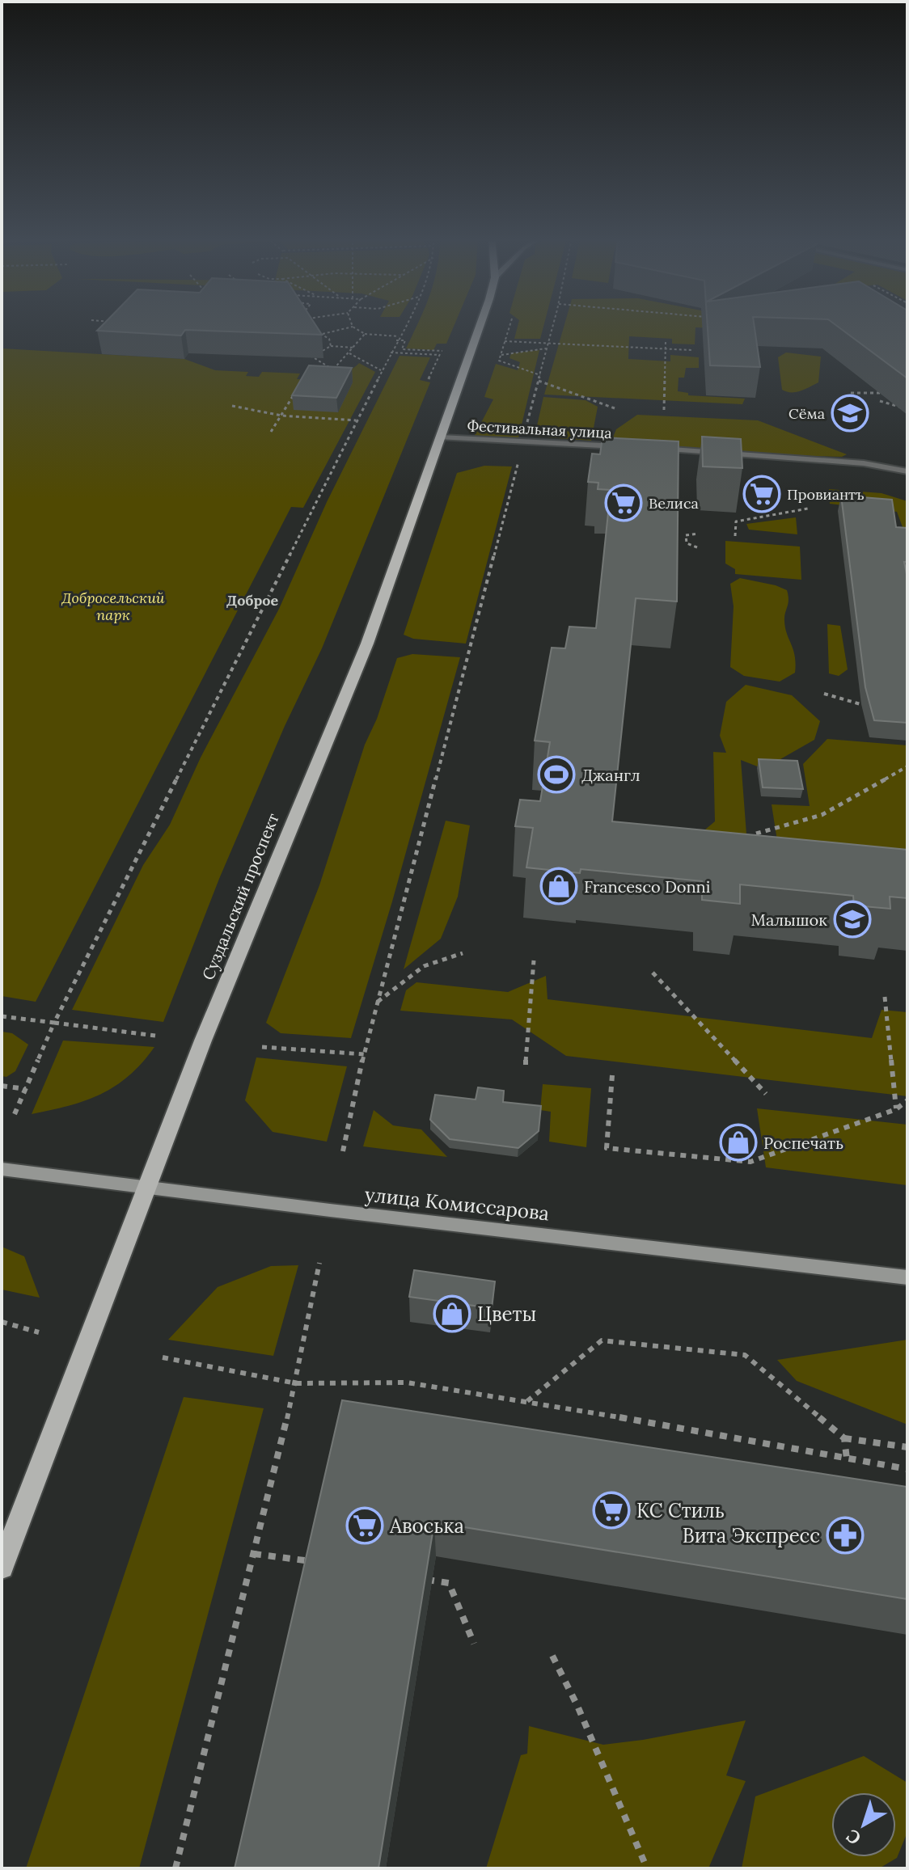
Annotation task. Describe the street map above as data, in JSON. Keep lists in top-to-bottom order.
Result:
{
  "streets": {
    "main road": ["Суздальский проспект", "улица Комиссарова"],
    "street": ["Фестивальная улица"]
  },
  "crossings": [
    ["Фестивальная улица", "Суздальский проспект"],
    ["Суздальский проспект", "улица Комиссарова"]
  ],
  "districts": ["Доброе"],
  "parks": ["Добросельский парк"],
  "places": {
    "school or university": ["Сёма", "Малышок"],
    "supermarket": [
      "Провиантъ",
      "Велиса",
      "КС Стиль",
      "Авоська"
    ],
    "sports": ["Джангл"],
    "shop": ["Francesco Donni", "Роспечать", "Цветы"],
    "pharmacy": ["Вита Экспресс"]
  },
  "north": "bottom left"
}
